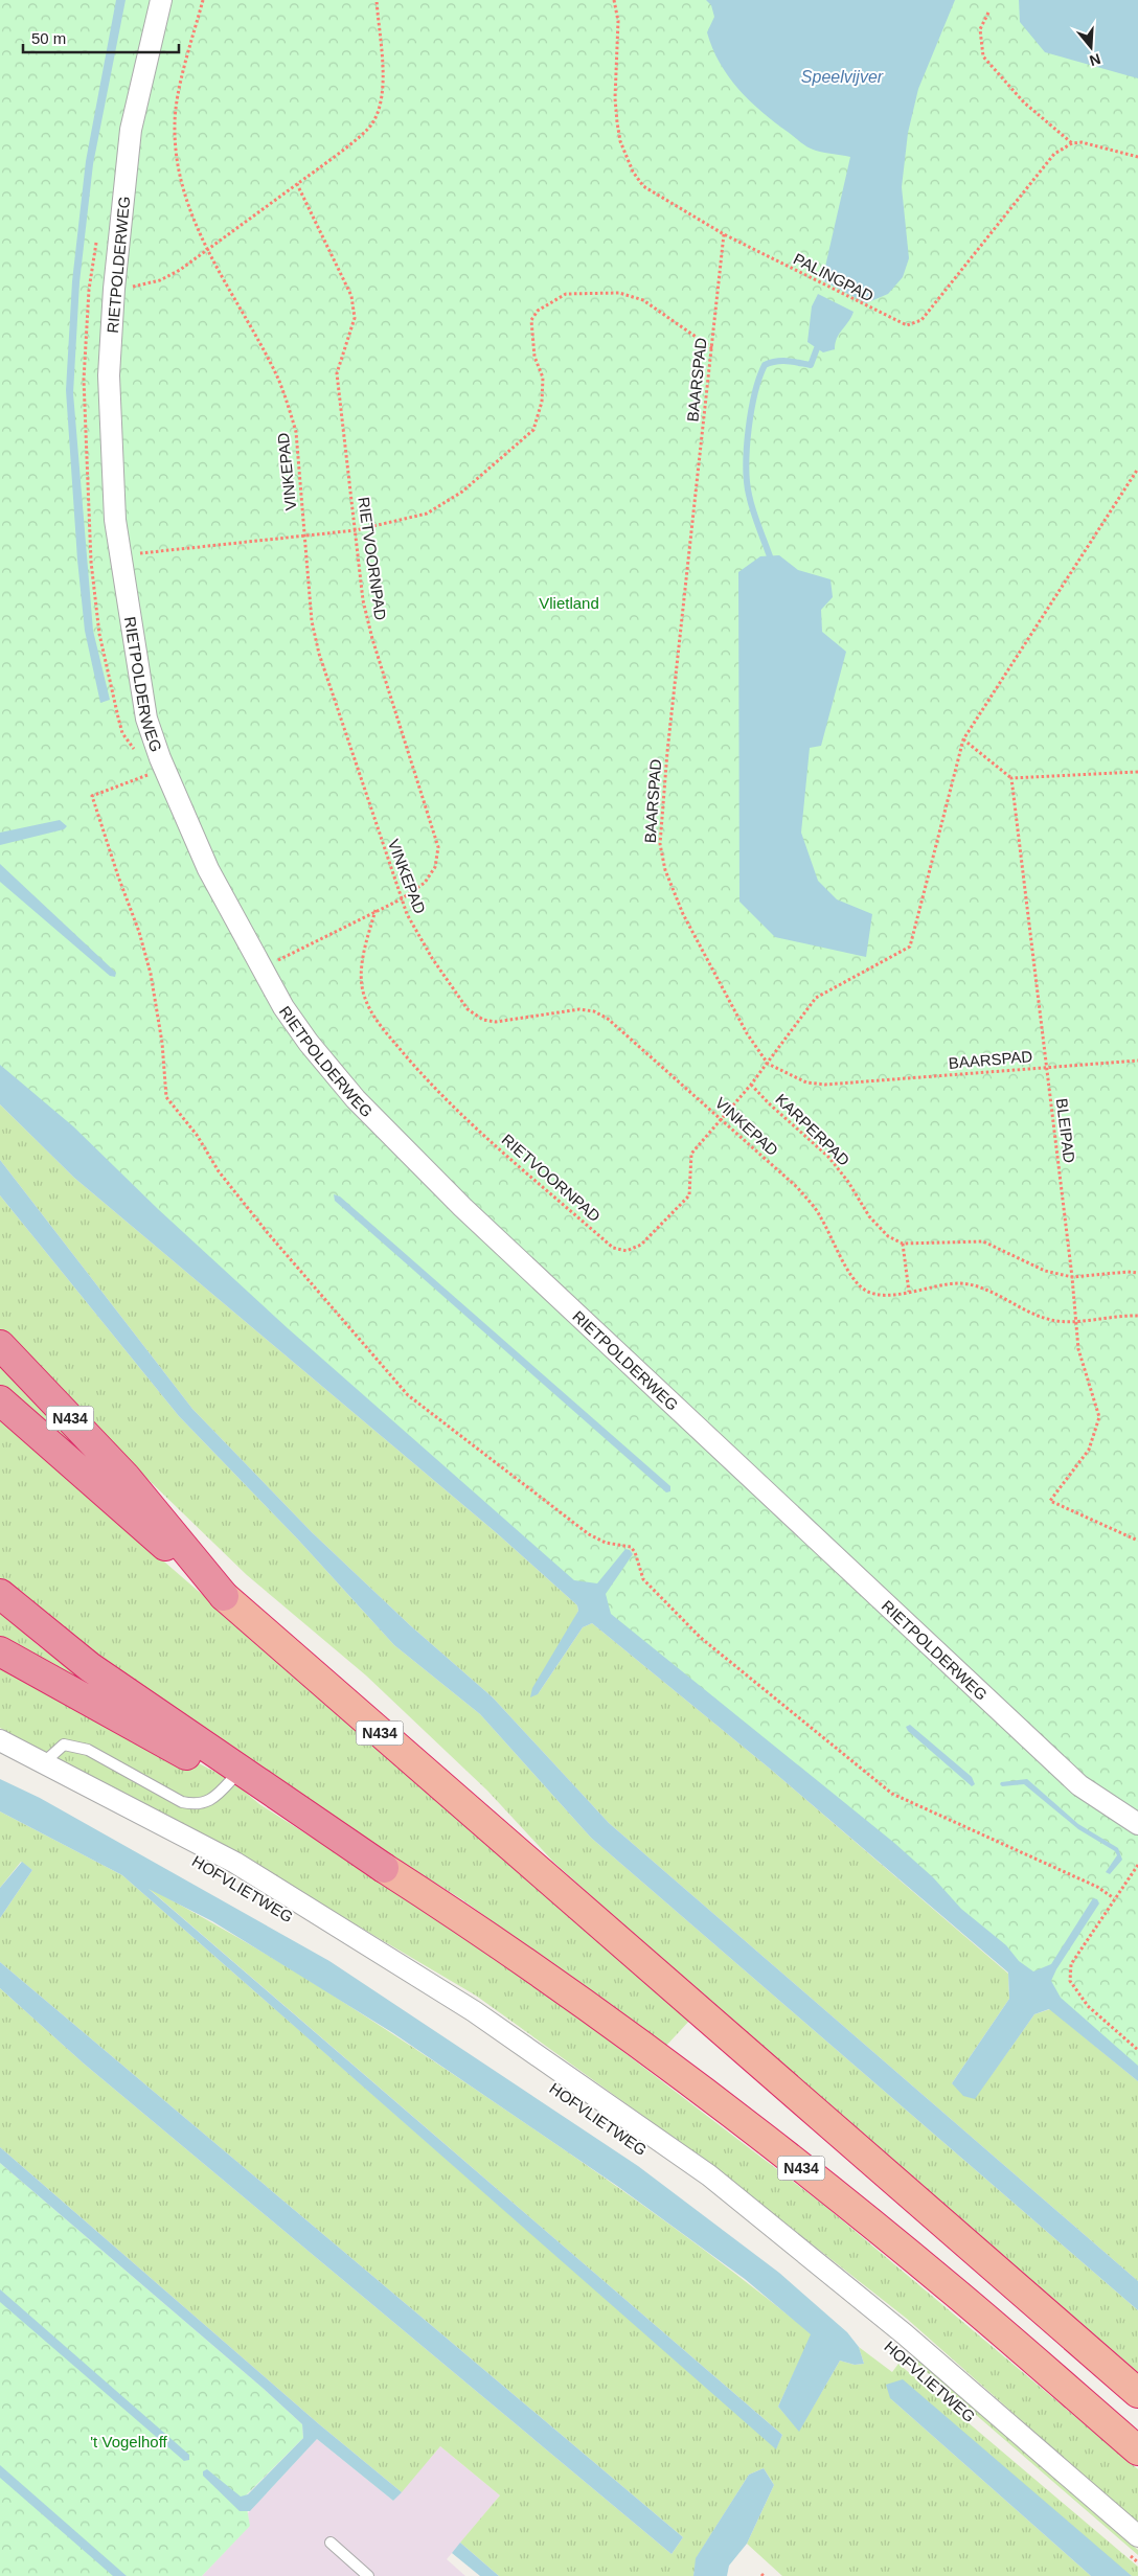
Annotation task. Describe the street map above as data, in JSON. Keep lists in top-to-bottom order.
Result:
{
  "streets": {
    "highway": ["N434"],
    "street": ["RIETPOLDERWEG", "HOFVLIETWEG"],
    "path": [
      "PALINGPAD",
      "BAARSPAD",
      "VINKEPAD",
      "RIETVOORNPAD",
      "KARPERPAD",
      "BLEIPAD"
    ]
  },
  "crossings": [
    ["RIETPOLDERWEG", "RIETVOORNPAD"],
    ["PALINGPAD", "BAARSPAD"],
    ["BAARSPAD", "RIETVOORNPAD"],
    ["BAARSPAD", "BLEIPAD"],
    ["VINKEPAD", "RIETVOORNPAD"],
    ["VINKEPAD", "BLEIPAD"],
    ["RIETVOORNPAD", "KARPERPAD"]
  ],
  "water": ["Speelvijver"],
  "parks": ["Vlietland", "'t Vogelhoff"],
  "scale_bar": "50 m",
  "north": "bottom"
}
